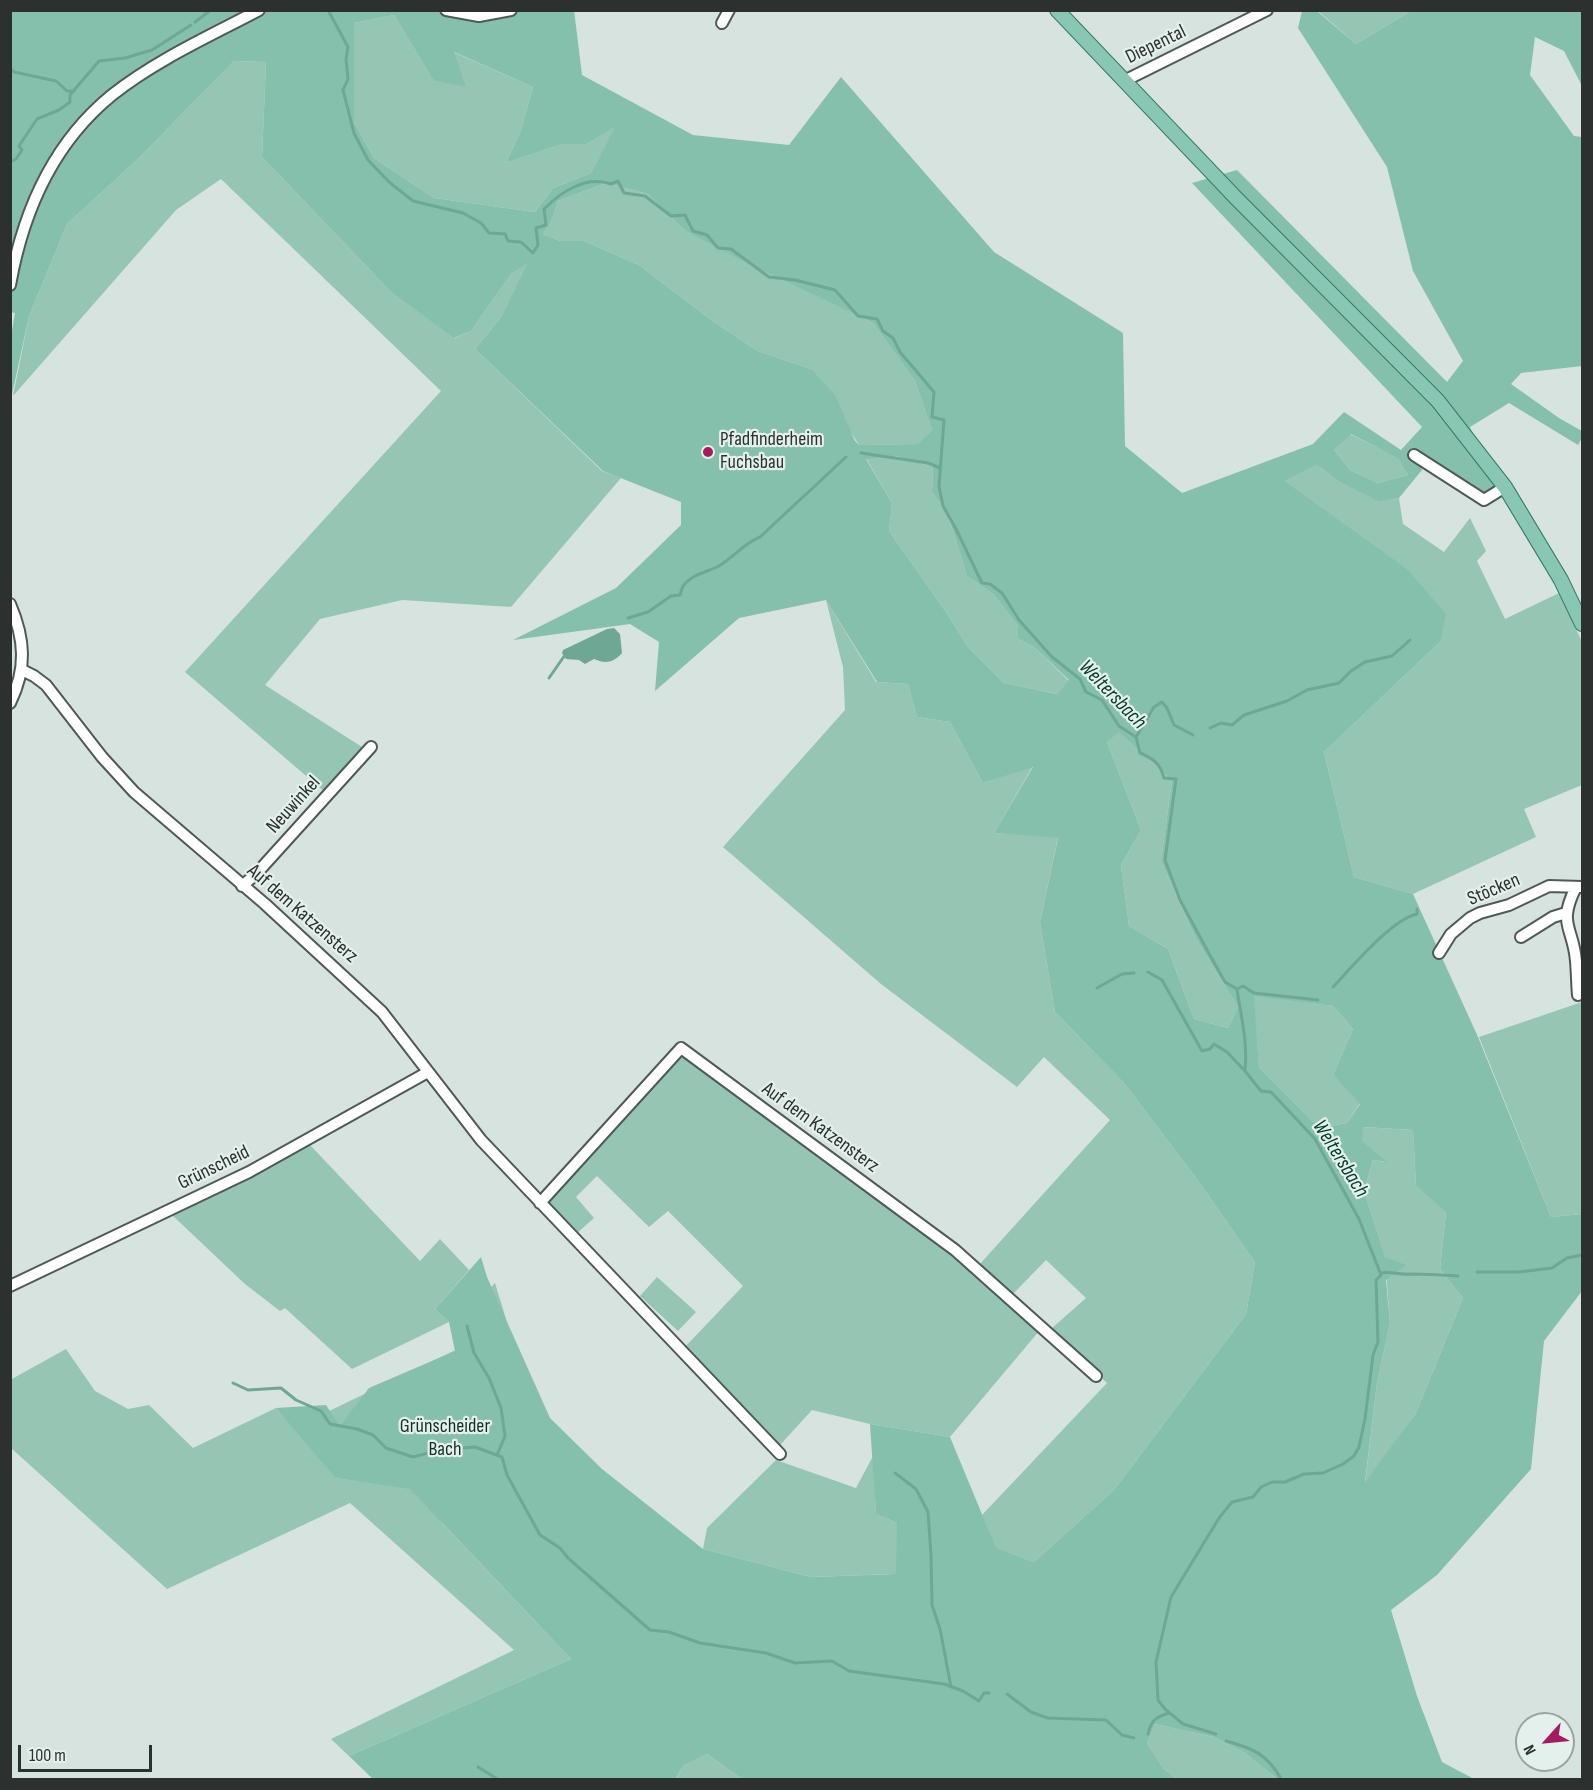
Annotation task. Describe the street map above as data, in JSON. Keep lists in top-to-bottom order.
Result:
{
  "streets": {
    "street": [
      "Diepental",
      "Neuwinkel",
      "Stöcken",
      "Auf dem Katzensterz",
      "Grünscheid"
    ]
  },
  "crossings": [
    ["Neuwinkel", "Auf dem Katzensterz"],
    ["Auf dem Katzensterz", "Grünscheid"]
  ],
  "water": ["Weltersbach"],
  "parks": ["Grünscheider Bach"],
  "places": ["Pfadfinderheim Fuchsbau"],
  "scale_bar": "100 m",
  "north": "bottom left"
}
